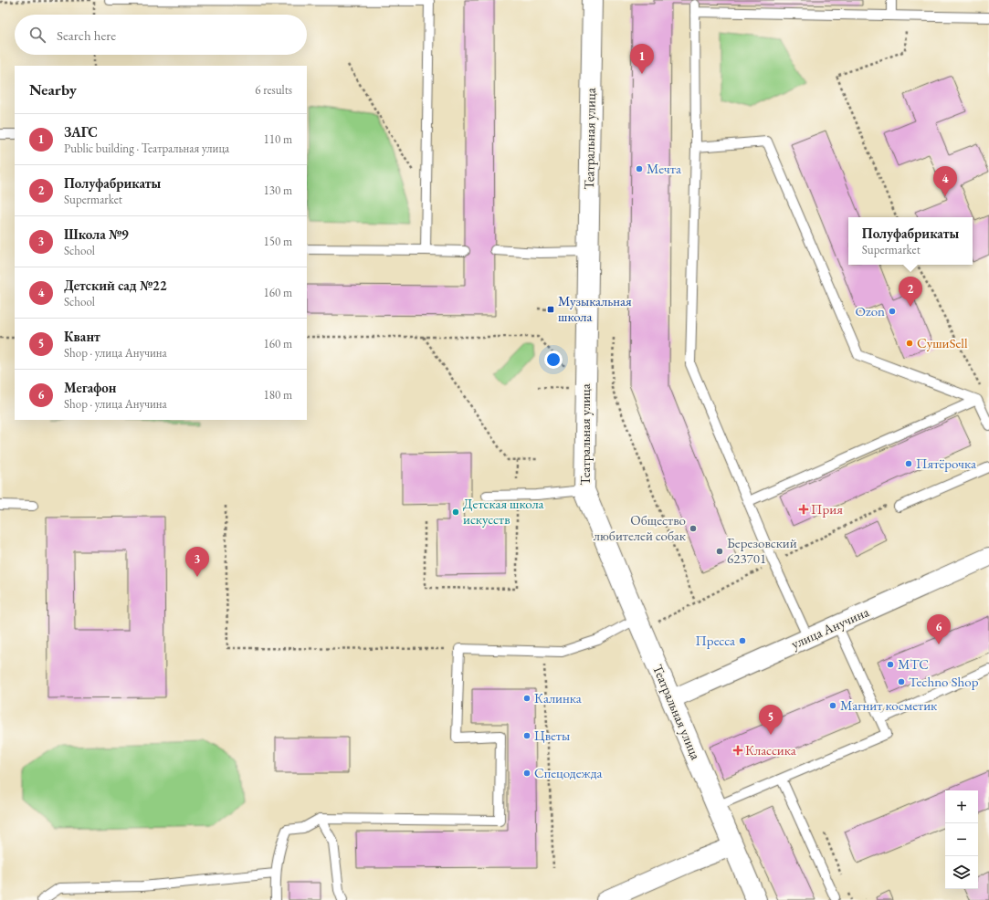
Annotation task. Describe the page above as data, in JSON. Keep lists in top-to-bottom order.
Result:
{
  "streets": {
    "street": ["Театральная улица", "улица Анучина"]
  },
  "crossings": [
    ["Театральная улица", "улица Анучина"]
  ],
  "places": {
    "other": [
      "Мечта",
      "Ozon",
      "СушиSell",
      "Пятёрочка",
      "Детская школа искусств",
      "Общество любителей собак",
      "Березовский 623701",
      "Пресса",
      "МТС",
      "Teсhno Shop",
      "Калинка",
      "Магнит косметик",
      "Цветы",
      "Спецодежда"
    ],
    "transit": ["Музыкальная школа"],
    "health": ["Прия", "Классика"]
  },
  "page": {
    "search": "Search here",
    "pins": [
      "1",
      "4",
      "2",
      "3",
      "6",
      "5"
    ],
    "heading": ["Nearby", "6 results"],
    "list": [
      {
        "mark": "1",
        "name": "ЗАГС",
        "note": "Public building · Театральная улица",
        "value": "110 m"
      },
      {
        "mark": "2",
        "name": "Полуфабрикаты",
        "note": "Supermarket",
        "value": "130 m"
      },
      {
        "mark": "3",
        "name": "Школа №9",
        "note": "School",
        "value": "150 m"
      },
      {
        "mark": "4",
        "name": "Детский сад №22",
        "note": "School",
        "value": "160 m"
      },
      {
        "mark": "5",
        "name": "Квант",
        "note": "Shop · улица Анучина",
        "value": "160 m"
      },
      {
        "mark": "6",
        "name": "Мегафон",
        "note": "Shop · улица Анучина",
        "value": "180 m"
      }
    ],
    "popup": ["Полуфабрикаты", "Supermarket"],
    "map_buttons": ["+", "−"]
  }
}
